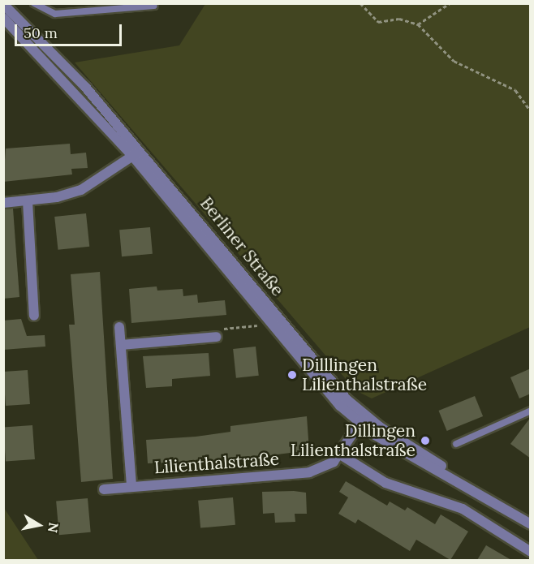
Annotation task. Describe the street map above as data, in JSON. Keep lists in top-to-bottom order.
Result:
{
  "streets": {
    "street": ["Berliner Straße", "Lilienthalstraße"]
  },
  "crossings": [
    ["Berliner Straße", "Lilienthalstraße"]
  ],
  "places": ["Dilllingen Lilienthalstraße", "Dillingen Lilienthalstraße"],
  "scale_bar": "50 m",
  "north": "right"
}
